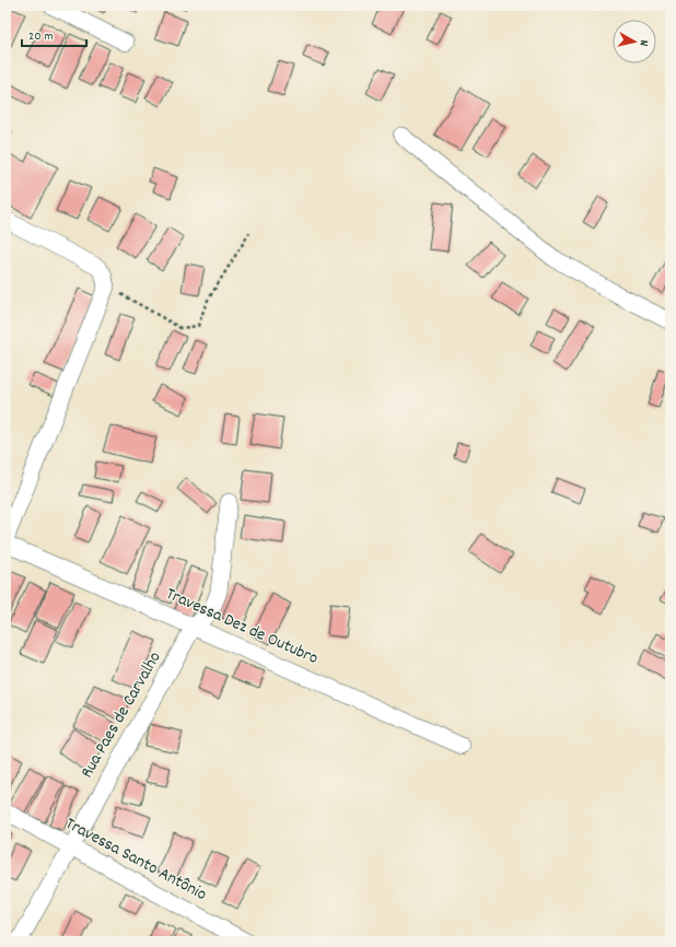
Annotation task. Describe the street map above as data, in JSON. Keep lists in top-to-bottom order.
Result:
{
  "streets": {
    "street": ["Travessa Dez de Outubro", "Rua Paes de Carvalho", "Travessa Santo Antônio"]
  },
  "crossings": [
    ["Travessa Dez de Outubro", "Rua Paes de Carvalho"],
    ["Rua Paes de Carvalho", "Travessa Santo Antônio"]
  ],
  "scale_bar": "20 m",
  "north": "right"
}
